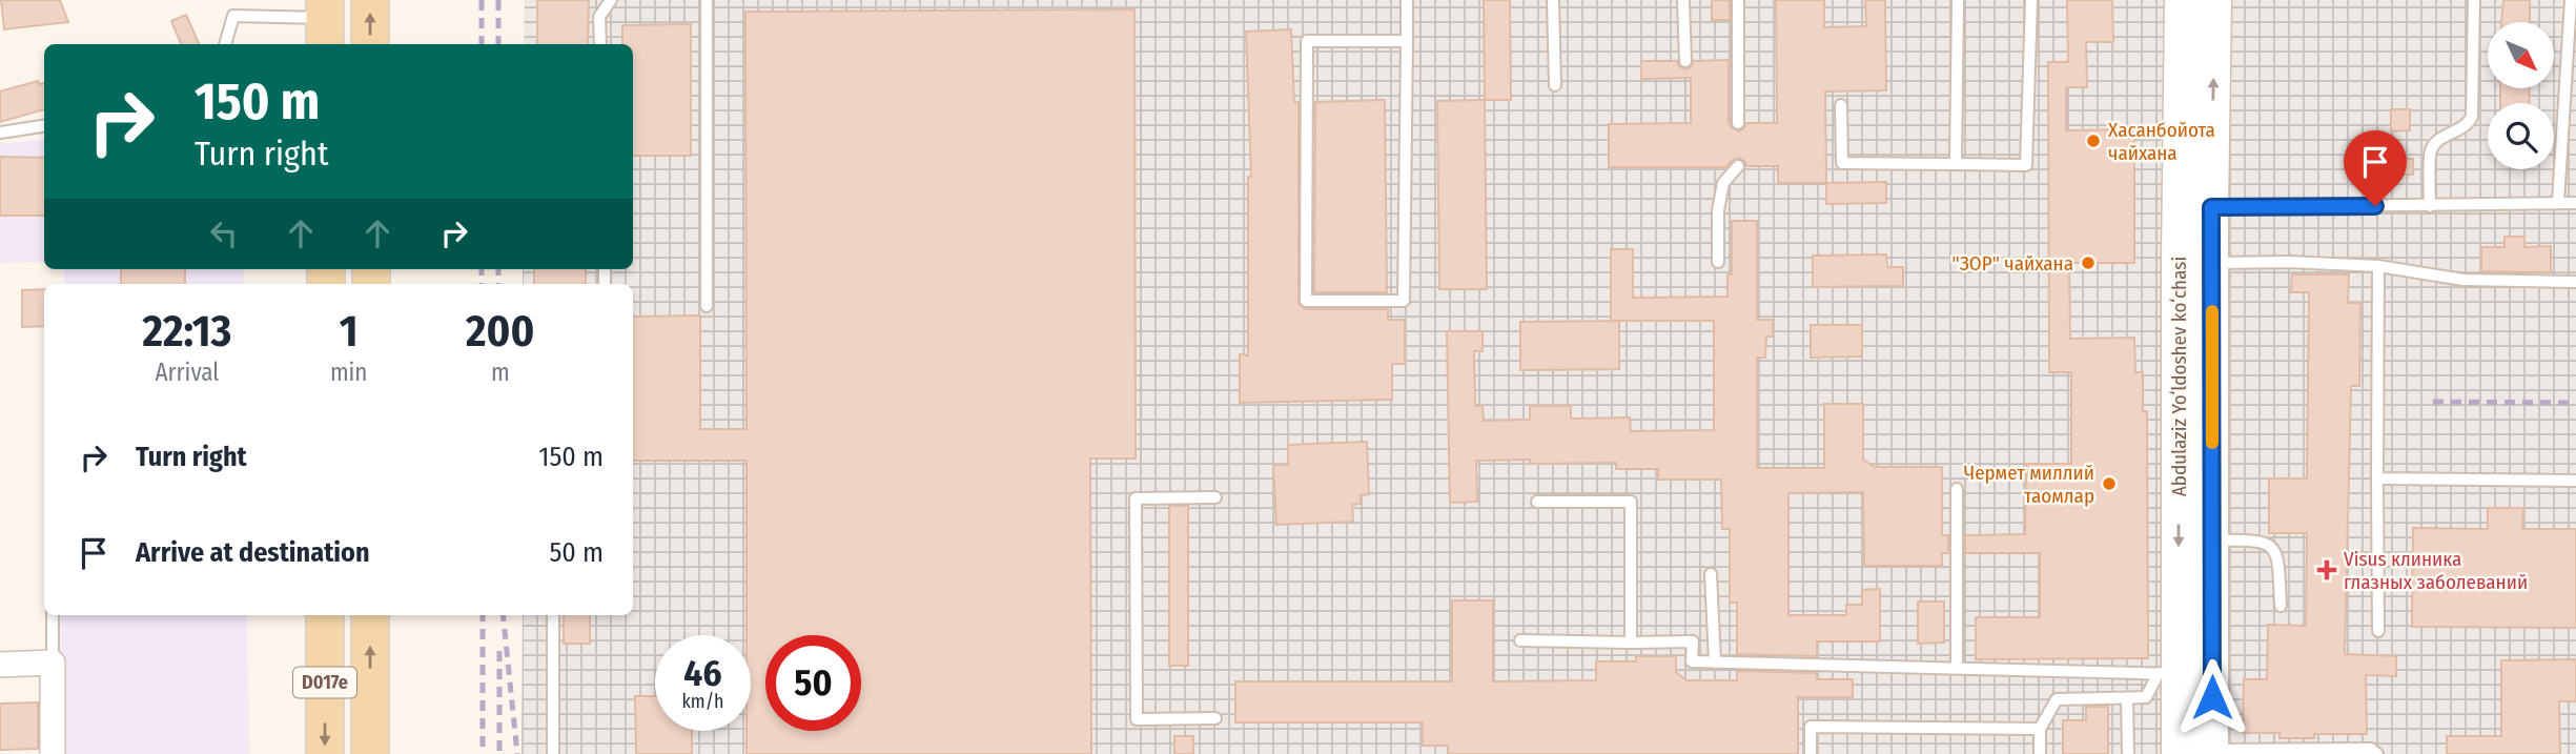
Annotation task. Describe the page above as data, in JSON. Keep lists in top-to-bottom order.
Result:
{
  "streets": {
    "main road": ["Abdulaziz Yoʻldoshev koʻchasi", "D017e"]
  },
  "places": {
    "other": ["Хасанбойота чайхана", "\"ЗОР\" чайхана", "Чермет миллий таомлар"],
    "health": ["Visus клиника глазных заболеваний"]
  },
  "north": "bottom right",
  "page": {
    "turn": ["150 m", "Turn right"],
    "eta": [
      "22:13",
      "Arrival",
      "1",
      "min",
      "200",
      "m"
    ],
    "list": [
      {
        "name": "Turn right",
        "value": "150 m"
      },
      {
        "name": "Arrive at destination",
        "value": "50 m"
      }
    ],
    "speed": "46 km/h",
    "limit": "50"
  }
}
